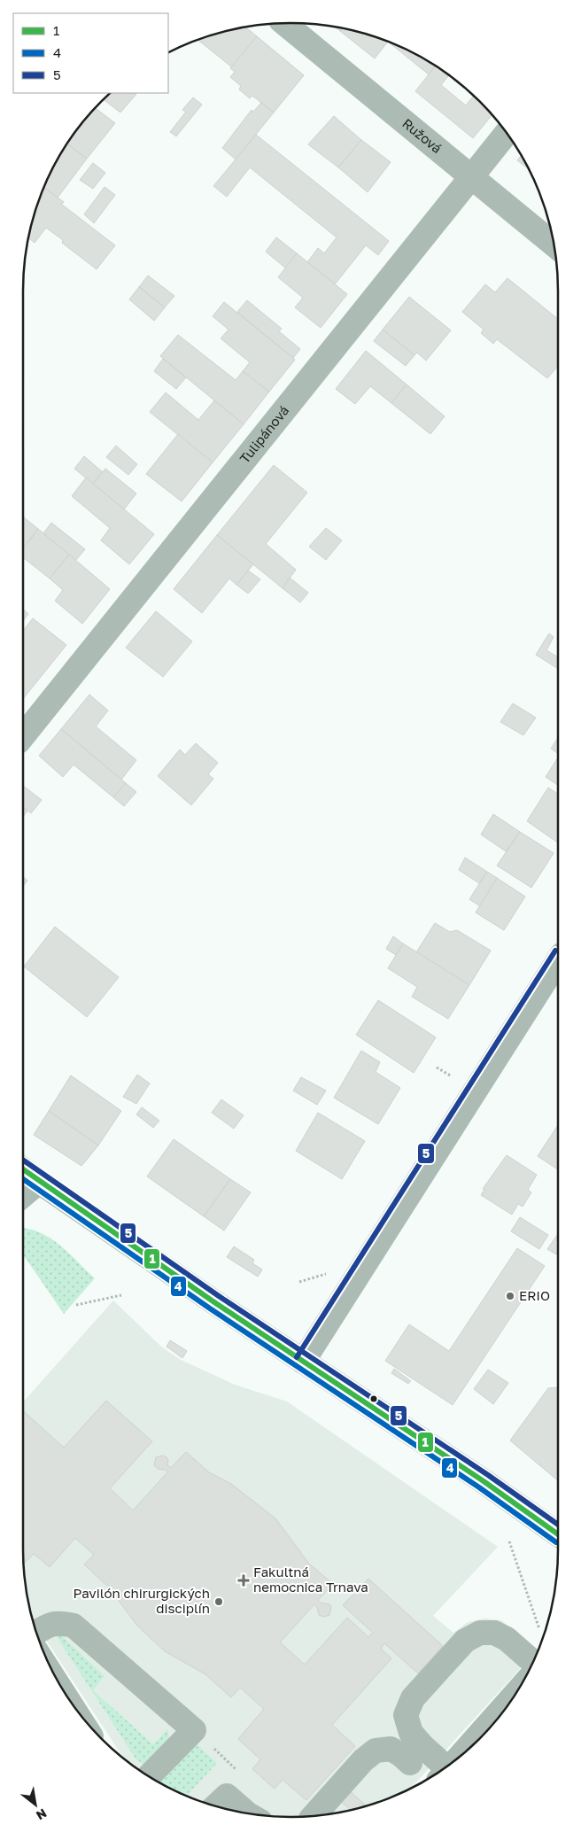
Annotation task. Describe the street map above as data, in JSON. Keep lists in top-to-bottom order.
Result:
{
  "streets": {
    "street": ["Ružová", "Tulipánová"]
  },
  "crossings": [
    ["Ružová", "Tulipánová"]
  ],
  "places": {
    "other": ["ERIO", "Pavilón chirurgických disciplín"],
    "health": ["Fakultná nemocnica Trnava"]
  },
  "lines": ["transit line 5", "transit line 1", "transit line 4"],
  "legend": ["1", "4", "5"],
  "north": "bottom right"
}
